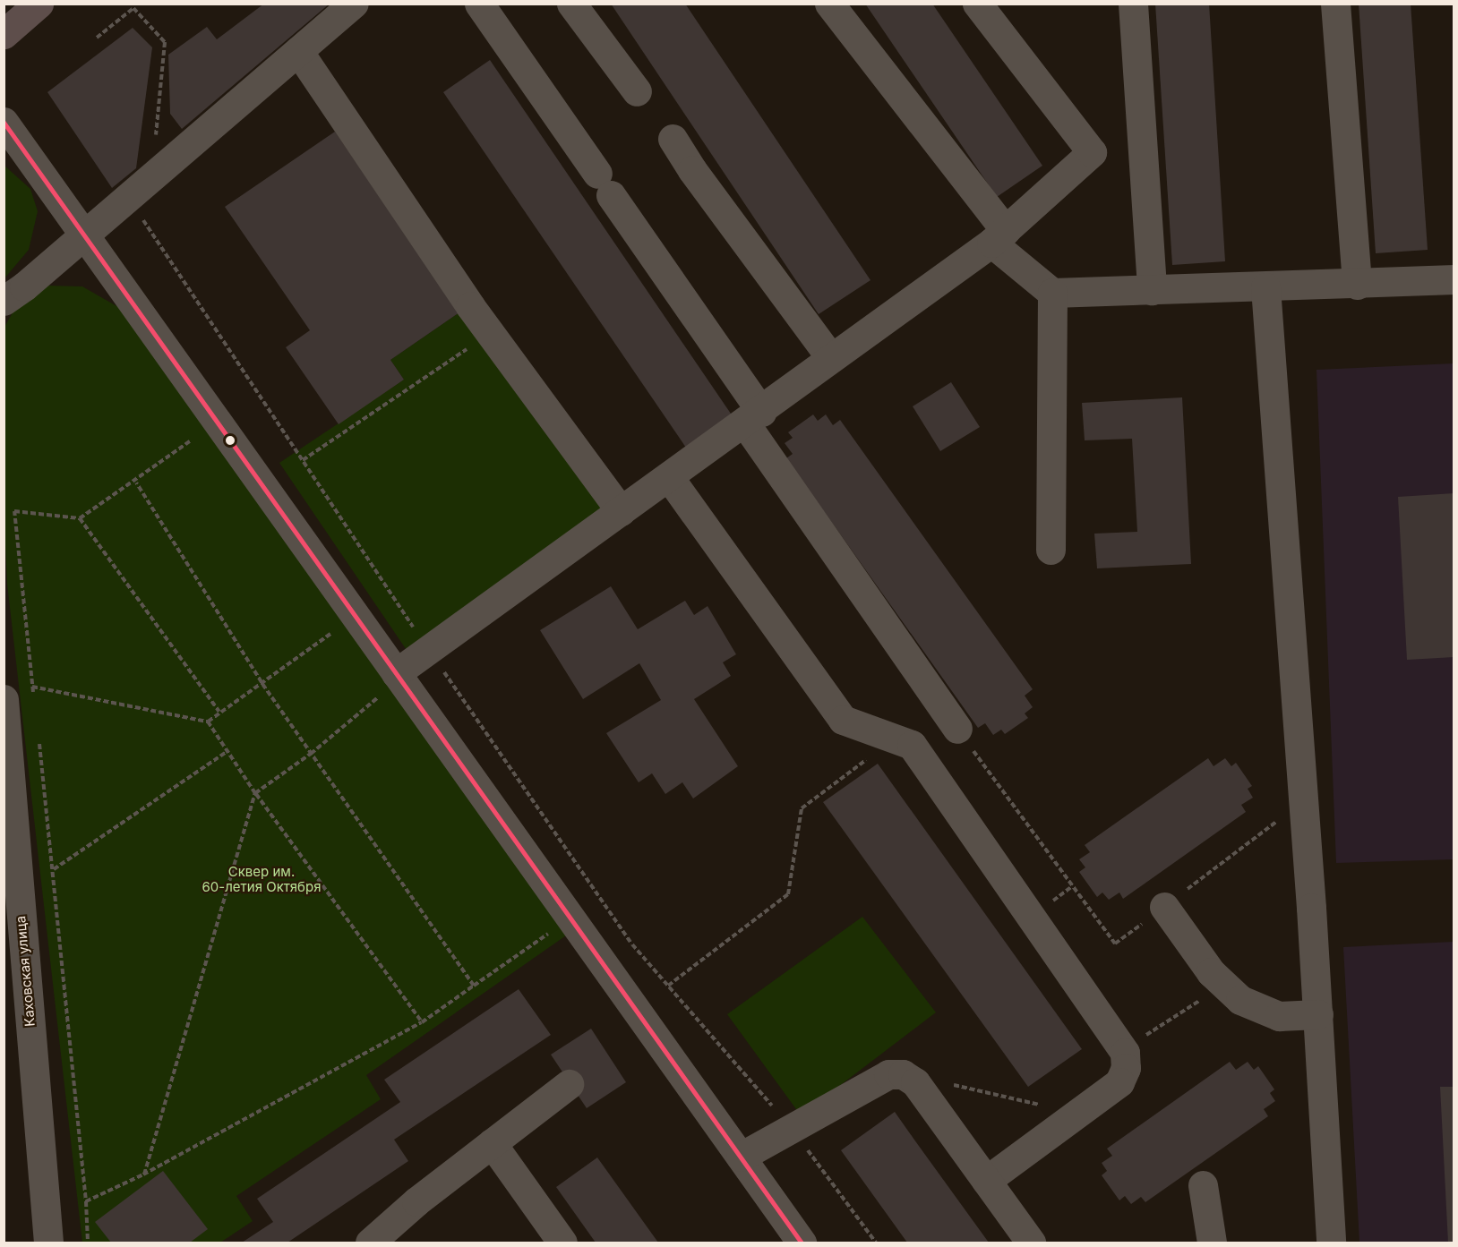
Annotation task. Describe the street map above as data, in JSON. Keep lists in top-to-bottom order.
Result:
{
  "streets": {
    "street": ["Каховская улица"]
  },
  "parks": ["Сквер им. 60-летия Октября"]
}
